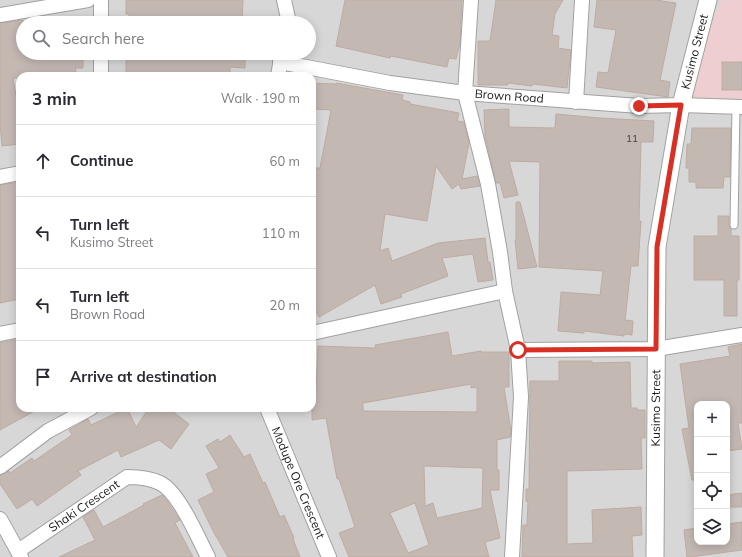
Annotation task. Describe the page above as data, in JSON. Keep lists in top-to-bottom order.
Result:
{
  "streets": {
    "street": [
      "Kusimo Street",
      "Brown Road",
      "Modupe Ore Crescent",
      "Shaki Crescent"
    ]
  },
  "crossings": [
    ["Kusimo Street", "Brown Road"]
  ],
  "house_numbers": ["11"],
  "page": {
    "search": "Search here",
    "heading": ["3 min", "Walk · 190 m"],
    "list": [
      ["Continue", "60 m"],
      ["Turn left", "Kusimo Street", "110 m"],
      ["Turn left", "Brown Road", "20 m"],
      "Arrive at destination"
    ],
    "map_buttons": ["+", "−"]
  }
}
